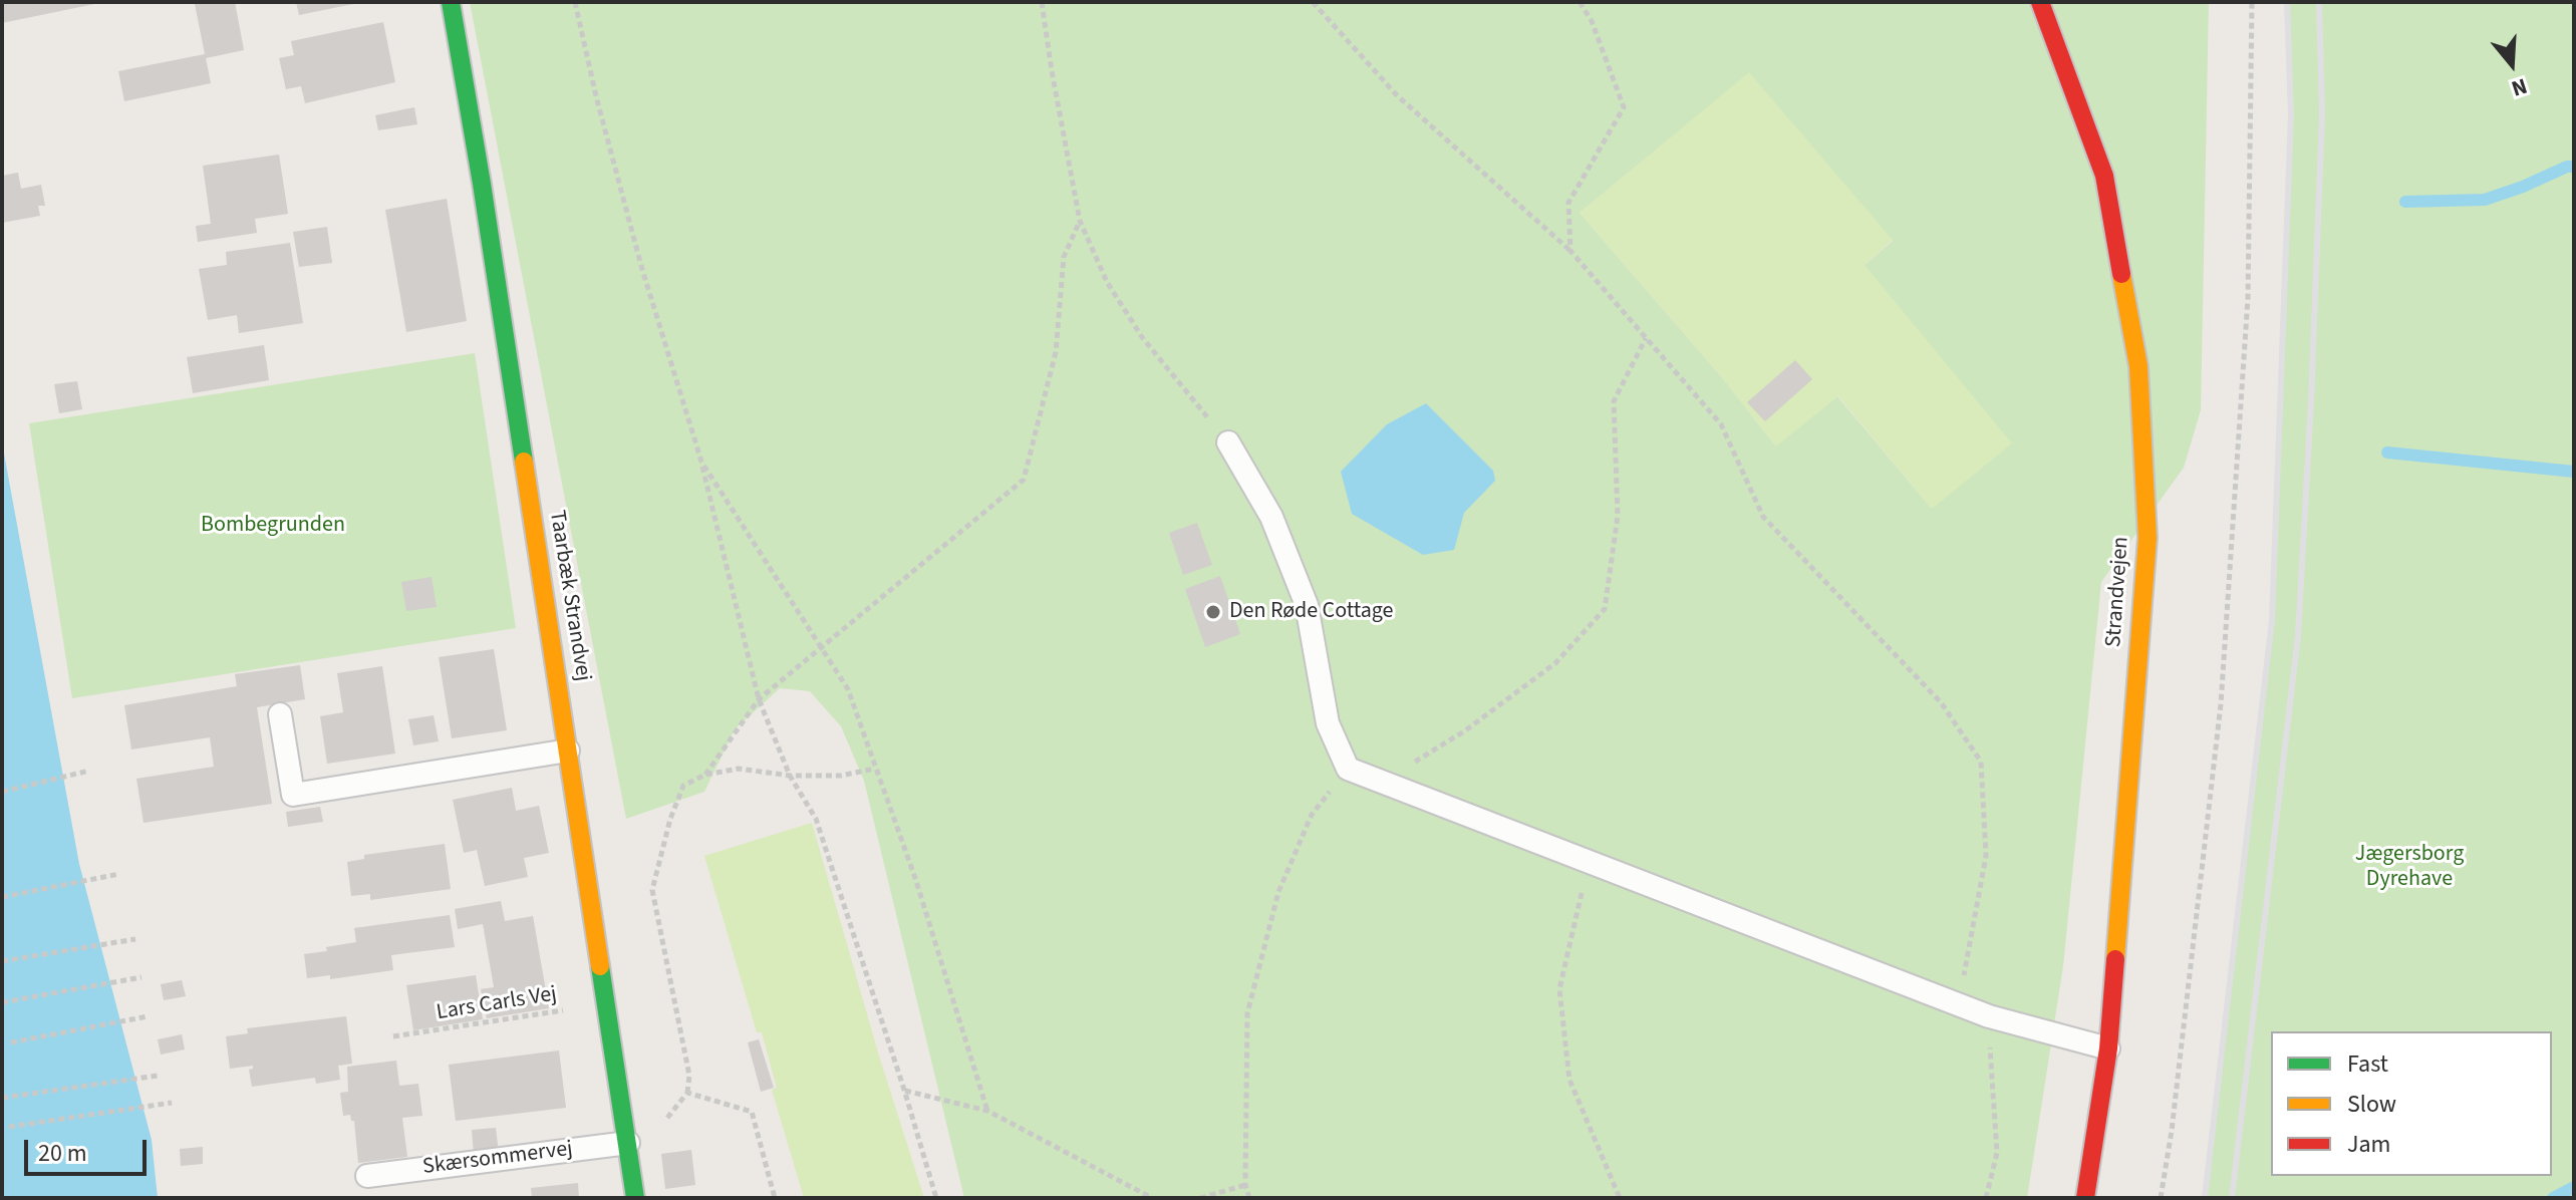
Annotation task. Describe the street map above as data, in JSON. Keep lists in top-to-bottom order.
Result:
{
  "streets": {
    "street": ["Strandvejen", "Taarbæk Strandvej"],
    "lane": ["Skærsommervej"],
    "path": ["Lars Carls Vej"]
  },
  "crossings": [
    ["Taarbæk Strandvej", "Lars Carls Vej"],
    ["Taarbæk Strandvej", "Skærsommervej"]
  ],
  "parks": ["Bombegrunden", "Jægersborg Dyrehave"],
  "places": ["Den Røde Cottage"],
  "legend": ["Fast", "Slow", "Jam"],
  "scale_bar": "20 m",
  "north": "bottom"
}
